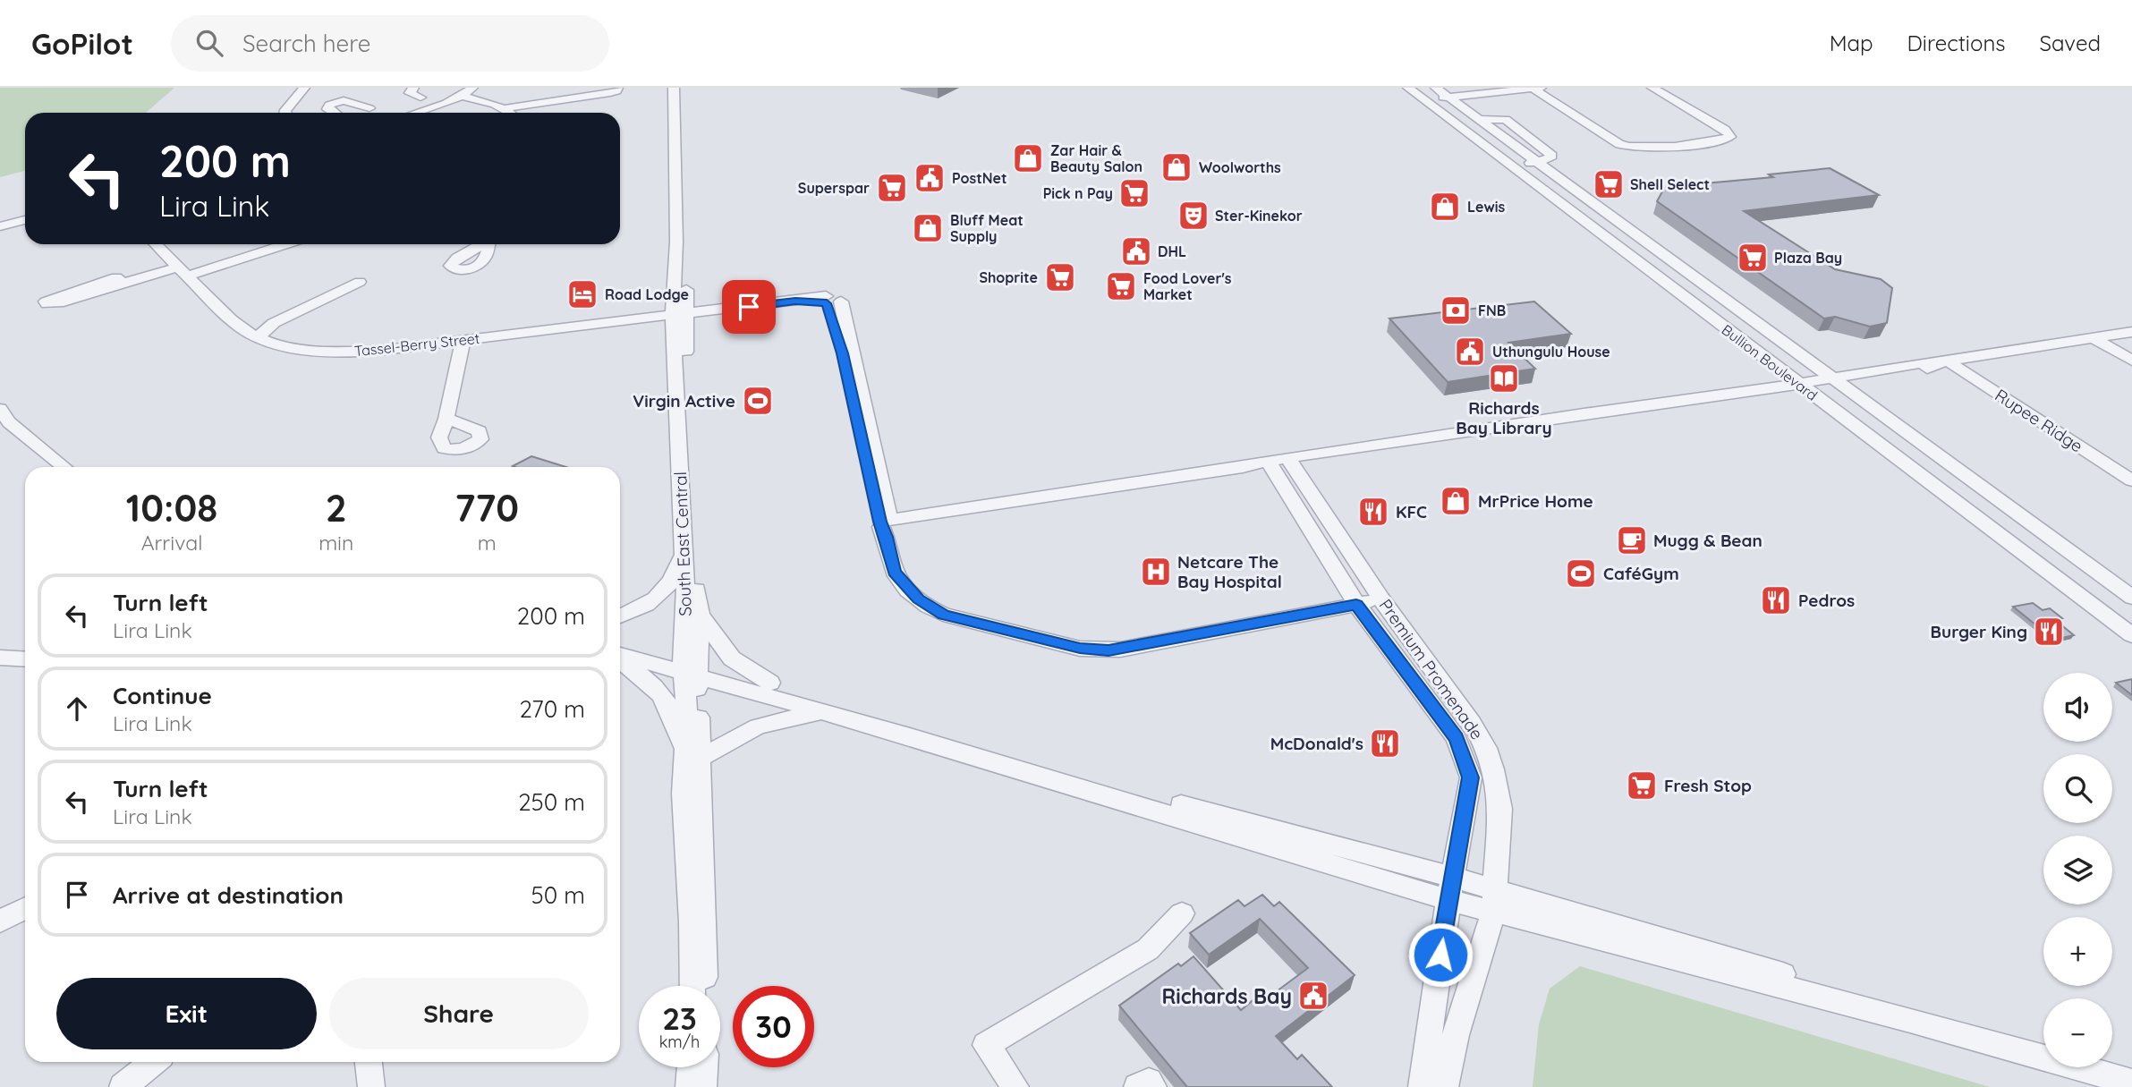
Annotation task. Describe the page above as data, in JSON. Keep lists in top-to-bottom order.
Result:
{
  "streets": {
    "street": [
      "Tassel-Berry Street",
      "Bullion Boulevard",
      "Rupee Ridge",
      "South East Central",
      "Premium Promenade"
    ]
  },
  "crossings": [
    ["Tassel-Berry Street", "South East Central"]
  ],
  "places": {
    "shop": [
      "Zar Hair & Beauty Salon",
      "Woolworths",
      "Lewis",
      "Bluff Meat Supply",
      "MrPrice Home"
    ],
    "public building": [
      "PostNet",
      "DHL",
      "Uthungulu House",
      "Richards Bay"
    ],
    "supermarket": [
      "Shell Select",
      "Superspar",
      "Pick n Pay",
      "Plaza Bay",
      "Shoprite",
      "Food Lover's Market",
      "Fresh Stop"
    ],
    "theatre": ["Ster-Kinekor"],
    "hotel": ["Road Lodge"],
    "bank": ["FNB"],
    "library": ["Richards Bay Library"],
    "sports": ["Virgin Active", "CaféGym"],
    "restaurant": [
      "KFC",
      "Pedros",
      "Burger King",
      "McDonald's"
    ],
    "cafe": ["Mugg & Bean"],
    "hospital": ["Netcare The Bay Hospital"]
  },
  "page": {
    "header": "GoPilot",
    "search": "Search here",
    "nav": ["Map", "Directions", "Saved"],
    "turn": ["200 m", "Lira Link"],
    "eta": [
      "10:08",
      "Arrival",
      "2",
      "min",
      "770",
      "m"
    ],
    "list": [
      {
        "name": "Turn left",
        "note": "Lira Link",
        "value": "200 m"
      },
      {
        "name": "Continue",
        "note": "Lira Link",
        "value": "270 m"
      },
      {
        "name": "Turn left",
        "note": "Lira Link",
        "value": "250 m"
      },
      {
        "name": "Arrive at destination",
        "value": "50 m"
      }
    ],
    "map_buttons": ["+", "−"],
    "buttons": ["Exit", "Share"],
    "speed": "23 km/h",
    "limit": "30"
  }
}
